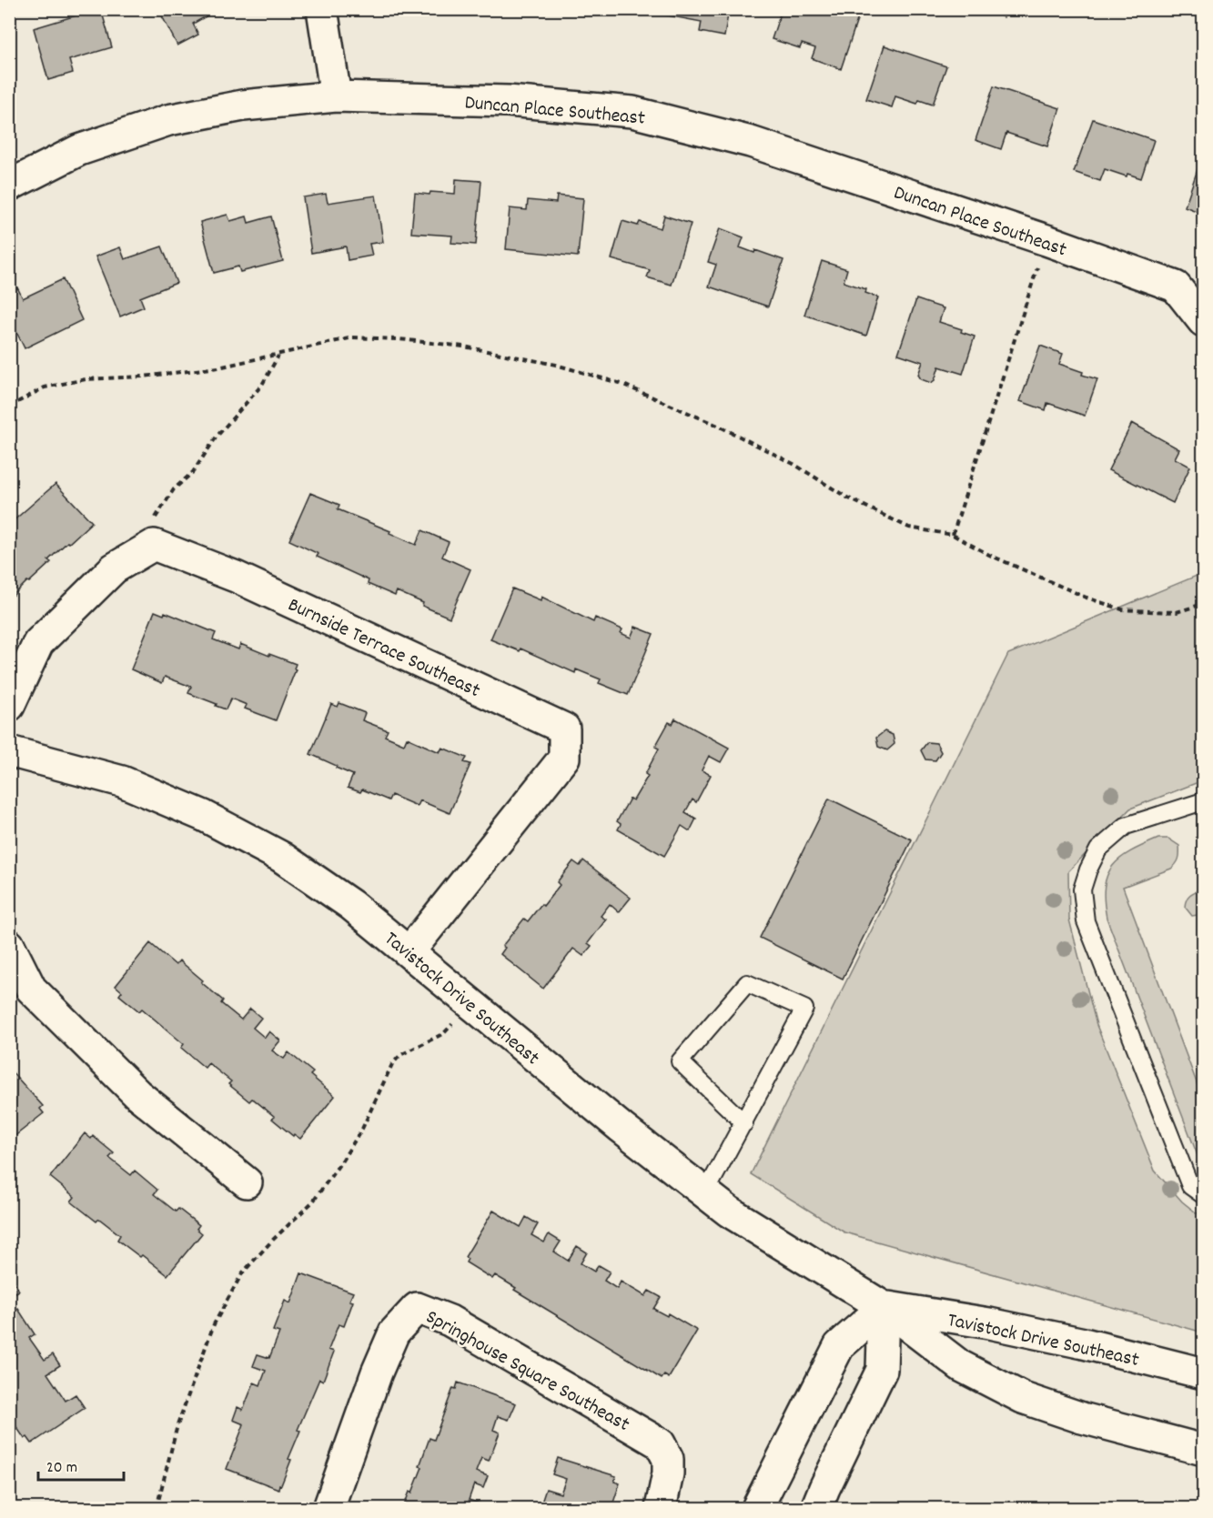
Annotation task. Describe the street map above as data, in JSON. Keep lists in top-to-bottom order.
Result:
{
  "streets": {
    "street": [
      "Duncan Place Southeast",
      "Burnside Terrace Southeast",
      "Tavistock Drive Southeast",
      "Springhouse Square Southeast"
    ]
  },
  "crossings": [
    ["Burnside Terrace Southeast", "Tavistock Drive Southeast"]
  ],
  "scale_bar": "20 m"
}
